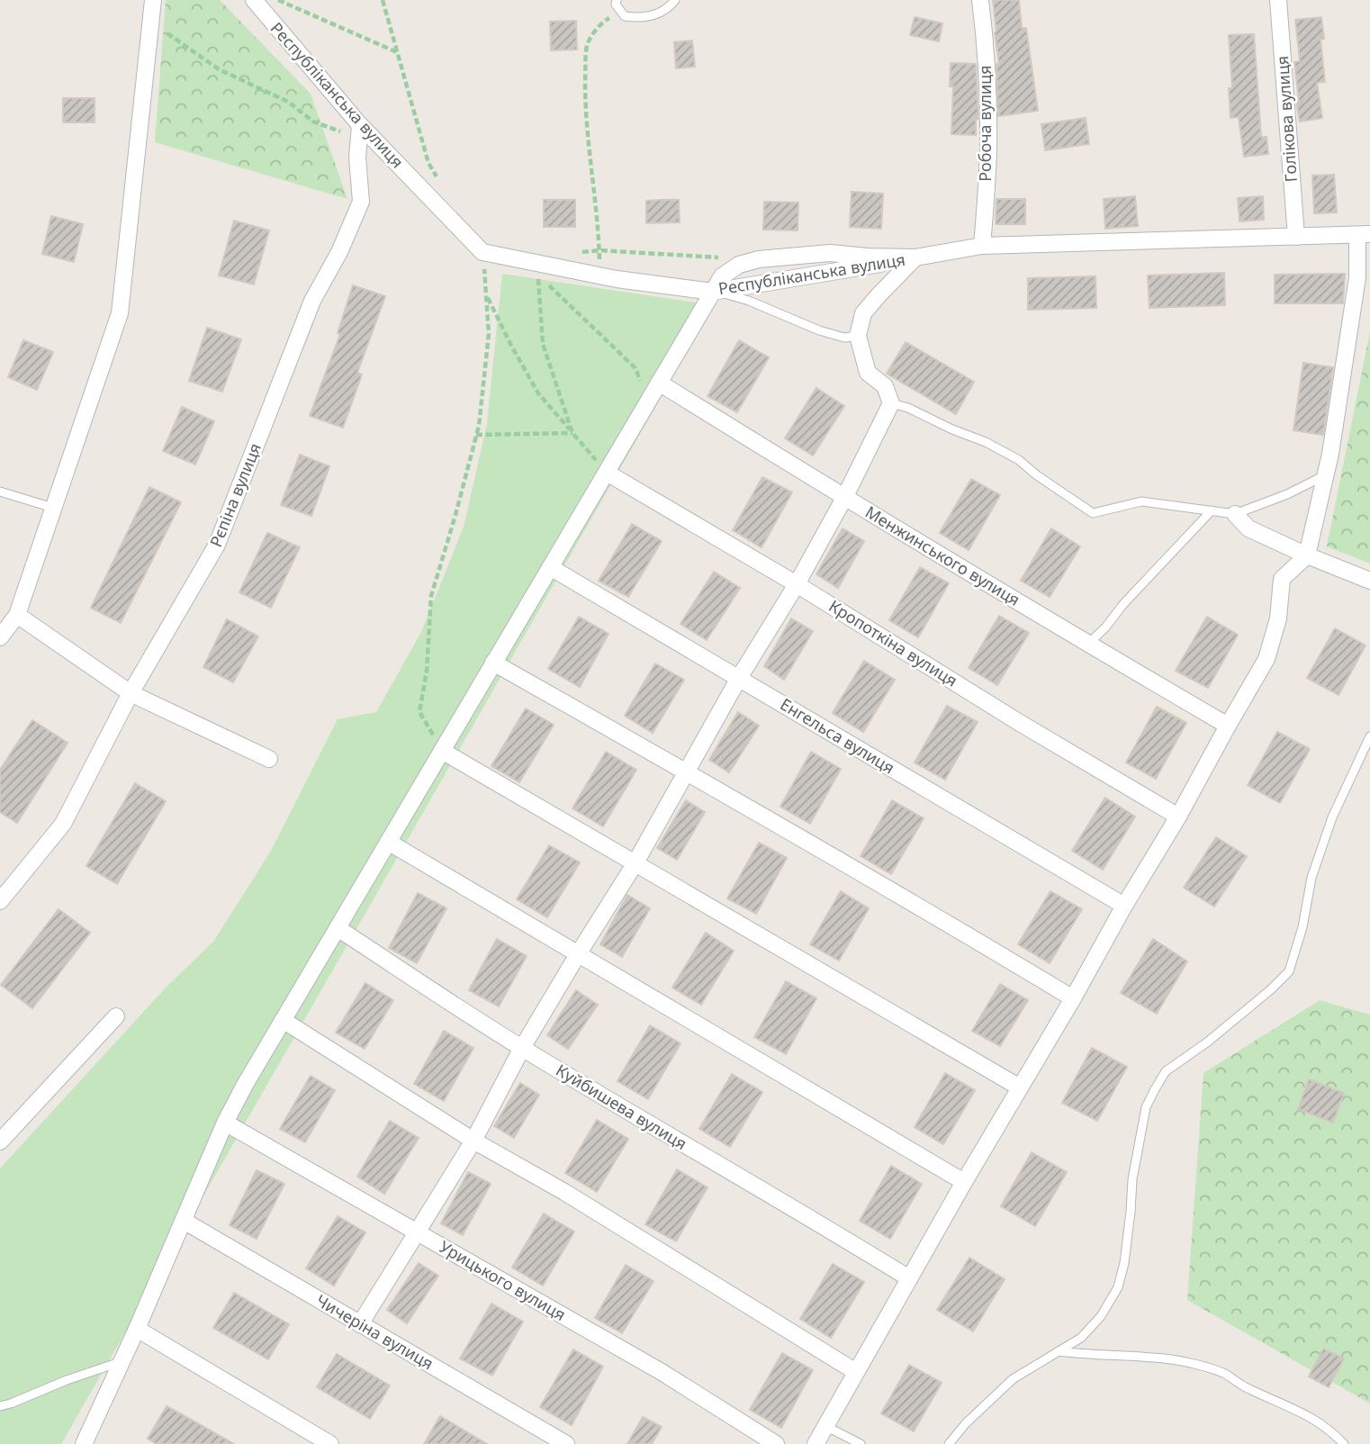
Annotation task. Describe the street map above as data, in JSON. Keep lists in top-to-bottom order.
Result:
{
  "streets": {
    "street": [
      "Республіканська вулиця",
      "Голікова вулиця",
      "Робоча вулиця",
      "Рєпіна вулиця",
      "Менжинського вулиця",
      "Кропоткіна вулиця",
      "Енгельса вулиця",
      "Куйбишева вулиця",
      "Урицького вулиця",
      "Чичеріна вулиця"
    ]
  },
  "crossings": [
    ["Республіканська вулиця", "Голікова вулиця"],
    ["Республіканська вулиця", "Робоча вулиця"],
    ["Республіканська вулиця", "Рєпіна вулиця"]
  ]
}
